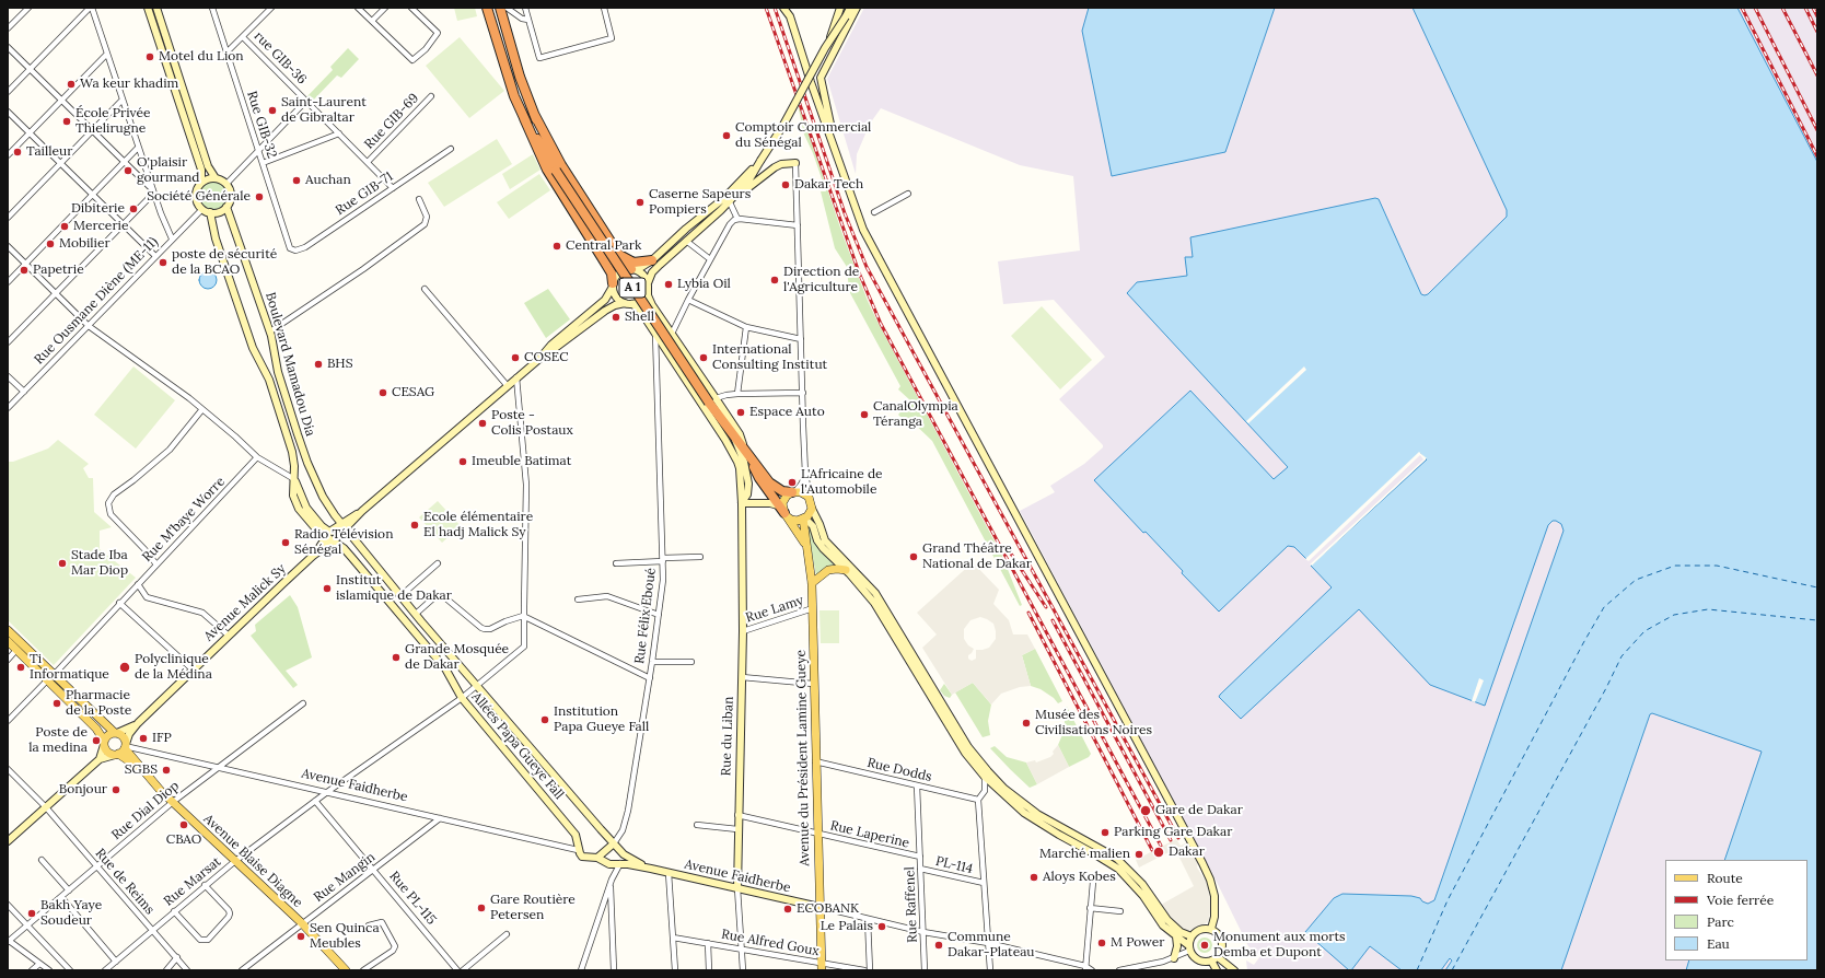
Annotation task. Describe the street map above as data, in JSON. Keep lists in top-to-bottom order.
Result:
{
  "streets": {
    "highway": ["A 1"],
    "main road": ["Avenue du Président Lamine Gueye", "Avenue Blaise Diagne"],
    "street": [
      "rue GIB-36",
      "Rue GIB-69",
      "Rue GIB-32",
      "Rue GIB-71",
      "Rue Ousmane Diène (ME-11)",
      "Boulevard Mamadou Dia",
      "Rue M'baye Worre",
      "Avenue Malick Sy",
      "Rue Lamy",
      "Rue Félix Eboué",
      "Rue du Liban",
      "Allées Papa Gueye Fall",
      "Rue Dodds",
      "Avenue Faidherbe",
      "Rue Dial Diop",
      "Rue Laperine",
      "PL-114",
      "Rue Mangin",
      "Rue de Reims",
      "Rue Marsat",
      "Rue PL-115",
      "Rue Raffenel",
      "Rue Alfred Goux"
    ]
  },
  "crossings": [
    ["rue GIB-36", "Rue GIB-69"],
    ["rue GIB-36", "Rue GIB-71"],
    ["Rue GIB-32", "Rue GIB-71"],
    ["A 1", "Avenue du Président Lamine Gueye"],
    ["Rue Ousmane Diène (ME-11)", "Boulevard Mamadou Dia"],
    ["Boulevard Mamadou Dia", "Avenue Malick Sy"],
    ["Boulevard Mamadou Dia", "Allées Papa Gueye Fall"],
    ["Avenue Malick Sy", "Allées Papa Gueye Fall"],
    ["Avenue Malick Sy", "Avenue Faidherbe"],
    ["Avenue Malick Sy", "Avenue Blaise Diagne"],
    ["Rue Lamy", "Rue du Liban"],
    ["Rue Lamy", "Avenue du Président Lamine Gueye"],
    ["Rue Félix Eboué", "Allées Papa Gueye Fall"],
    ["Rue du Liban", "Avenue Faidherbe"],
    ["Rue du Liban", "Rue Laperine"],
    ["Rue du Liban", "Rue Alfred Goux"],
    ["Allées Papa Gueye Fall", "Avenue Faidherbe"],
    ["Allées Papa Gueye Fall", "Rue Marsat"],
    ["Avenue du Président Lamine Gueye", "Rue Dodds"],
    ["Avenue du Président Lamine Gueye", "Avenue Faidherbe"],
    ["Avenue du Président Lamine Gueye", "Rue Laperine"],
    ["Avenue du Président Lamine Gueye", "Rue Alfred Goux"],
    ["Rue Dodds", "Rue Raffenel"],
    ["Avenue Faidherbe", "Rue Dial Diop"],
    ["Avenue Faidherbe", "Avenue Blaise Diagne"],
    ["Avenue Faidherbe", "Rue Mangin"],
    ["Avenue Faidherbe", "Rue Marsat"],
    ["Rue Dial Diop", "Avenue Blaise Diagne"],
    ["Rue Dial Diop", "Rue de Reims"],
    ["Rue Laperine", "Rue Raffenel"],
    ["Avenue Blaise Diagne", "Rue Mangin"],
    ["Avenue Blaise Diagne", "Rue Marsat"],
    ["PL-114", "Rue Raffenel"],
    ["Rue Mangin", "Rue PL-115"],
    ["Rue de Reims", "Rue Marsat"],
    ["Rue Marsat", "Rue PL-115"]
  ],
  "places": [
    "Motel du Lion",
    "Wa keur khadim",
    "Saint-Laurent de Gibraltar",
    "École Privée Thielirugne",
    "Comptoir Commercial du Sénégal",
    "Tailleur",
    "O'plaisir gourmand",
    "Auchan",
    "Dakar Tech",
    "Société Générale",
    "Caserne Sapeurs Pompiers",
    "Dibiterie",
    "Mercerie",
    "Mobilier",
    "Central Park",
    "poste de sécurité de la BCAO",
    "Papetrie",
    "Direction de l'Agriculture",
    "Lybia Oil",
    "Shell",
    "COSEC",
    "International Consulting Institut",
    "BHS",
    "CESAG",
    "Espace Auto",
    "CanalOlympia Téranga",
    "Poste - Colis Postaux",
    "Imeuble Batimat",
    "L'Africaine de l'Automobile",
    "Ecole élémentaire El hadj Malick Sy",
    "Radio Télévision Sénégal",
    "Grand Théâtre National de Dakar",
    "Stade Iba Mar Diop",
    "Institut islamique de Dakar",
    "Grande Mosquée de Dakar",
    "Ti Informatique",
    "Polyclinique de la Médina",
    "Pharmacie de la Poste",
    "Institution Papa Gueye Fall",
    "Musée des Civilisations Noires",
    "IFP",
    "Poste de la medina",
    "SGBS",
    "Bonjour",
    "Gare de Dakar",
    "CBAO",
    "Parking Gare Dakar",
    "Dakar",
    "Marché malien",
    "Aloys Kobes",
    "Gare Routière Petersen",
    "ECOBANK",
    "Bakh Yaye Soudeur",
    "Le Palais",
    "Sen Quinca Meubles",
    "M Power",
    "Commune Dakar-Plateau",
    "Monument aux morts Demba et Dupont"
  ],
  "legend": [
    "Route",
    "Voie ferrée",
    "Parc",
    "Eau"
  ]
}
